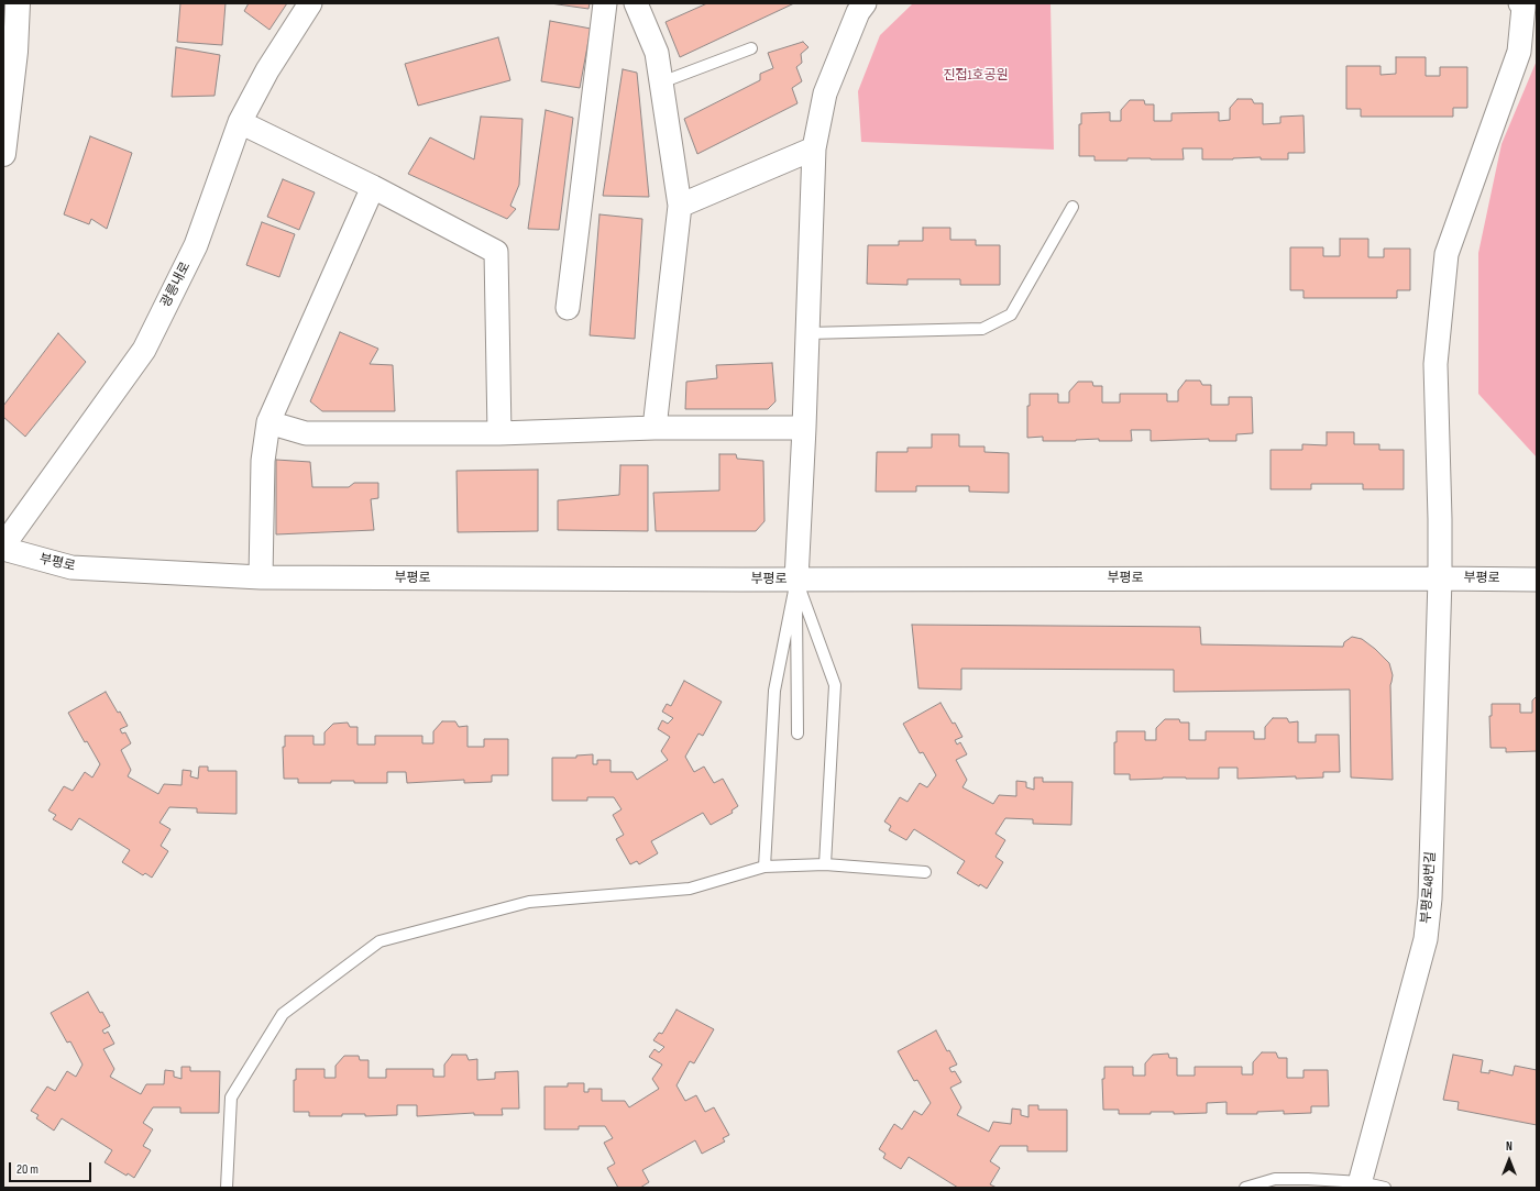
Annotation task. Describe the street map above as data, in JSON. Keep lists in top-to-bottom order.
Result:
{
  "streets": {
    "street": ["광릉내로", "부평로", "부평로48번길"]
  },
  "crossings": [
    ["부평로", "부평로48번길"]
  ],
  "parks": ["진접1호공원"],
  "scale_bar": "20 m",
  "north": "top"
}
